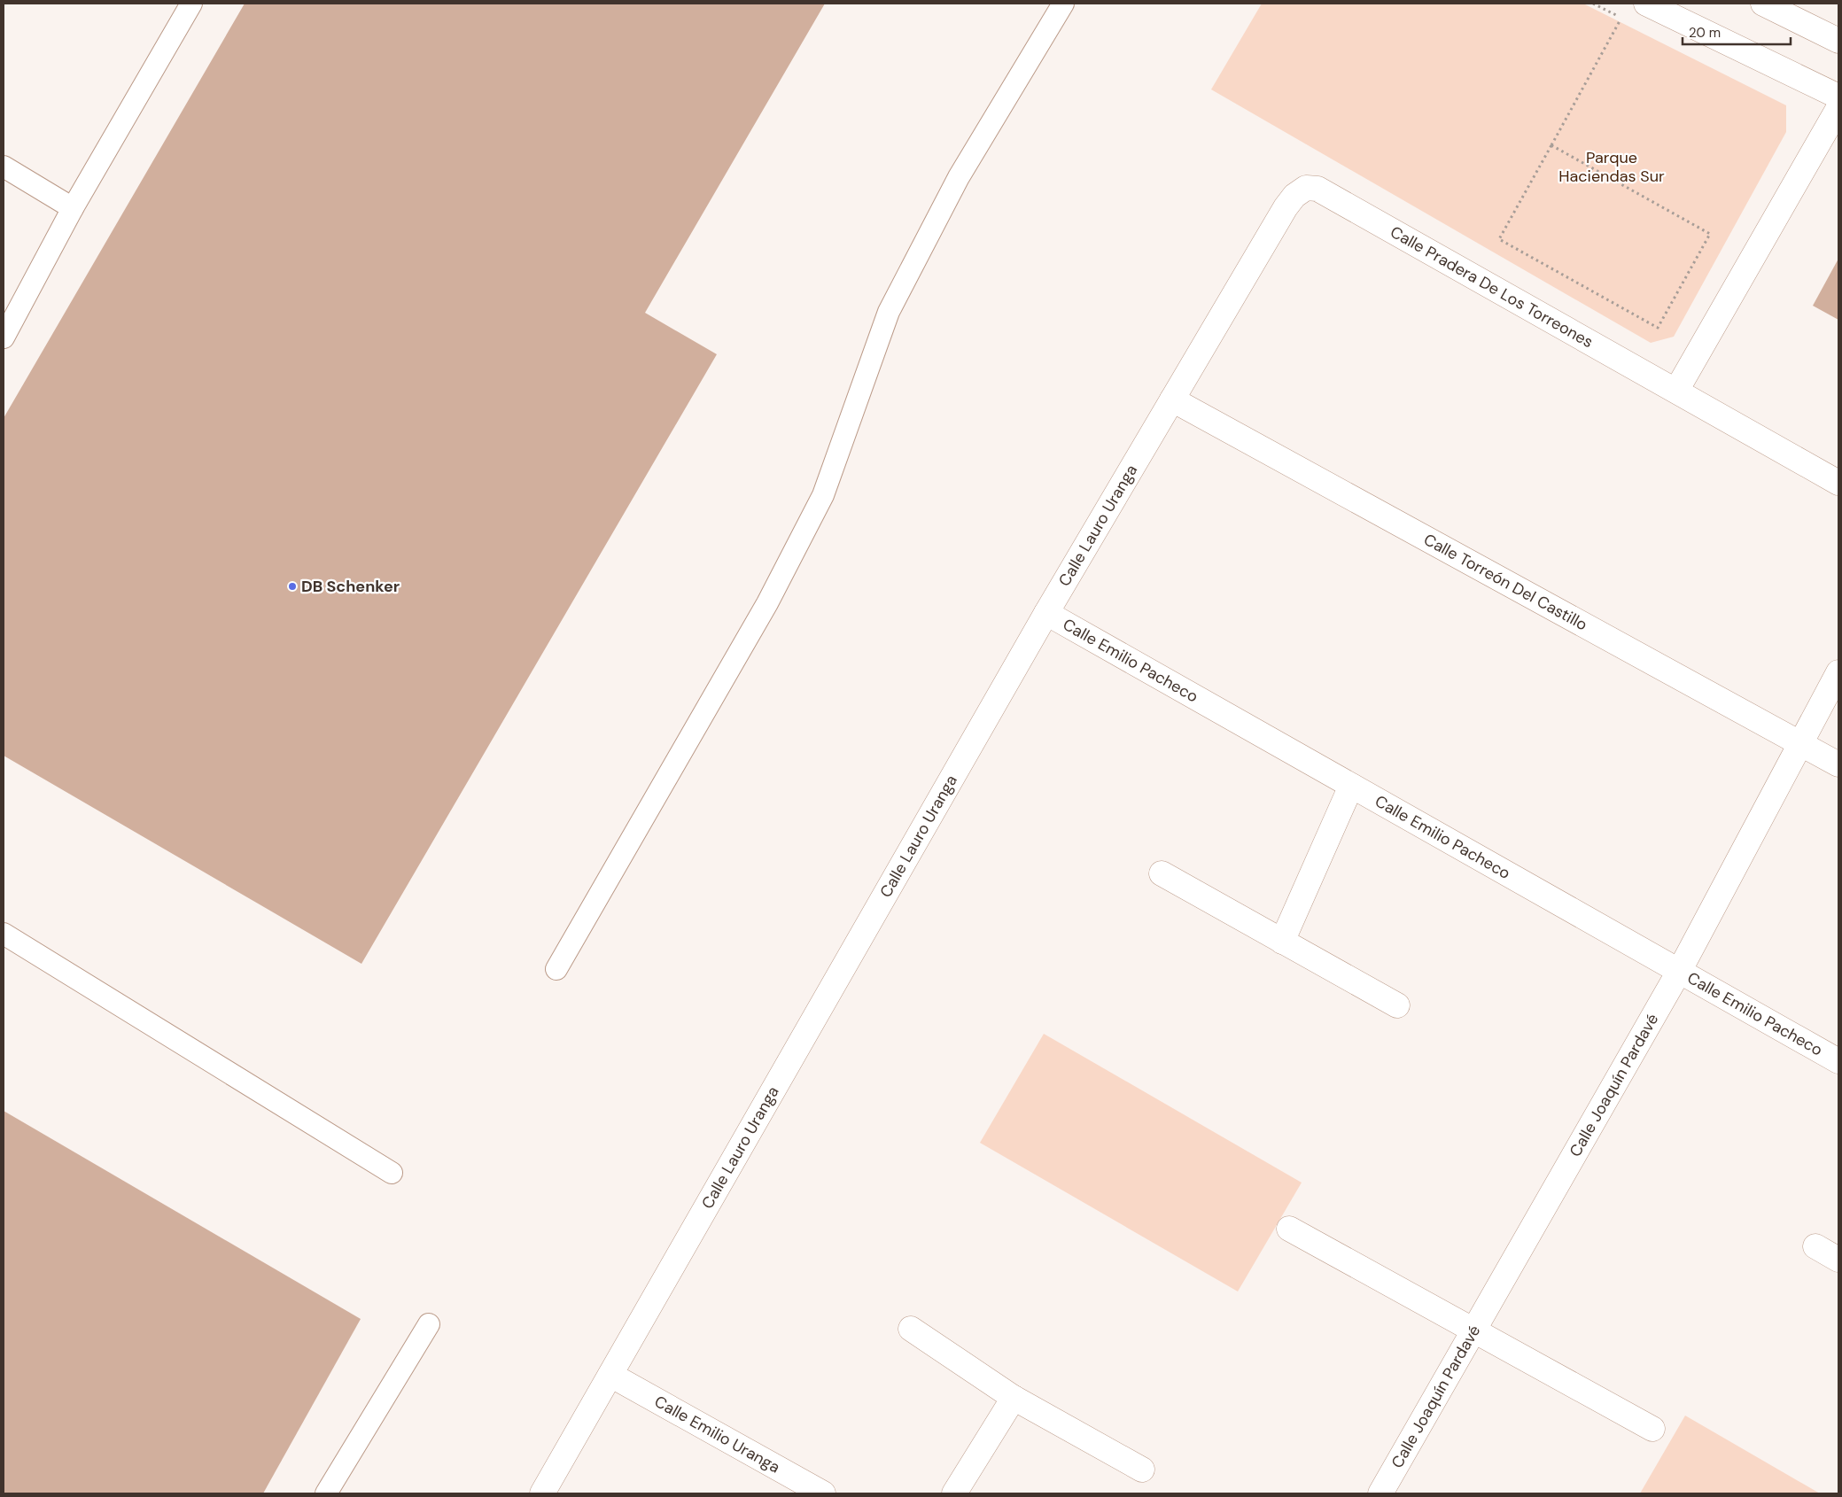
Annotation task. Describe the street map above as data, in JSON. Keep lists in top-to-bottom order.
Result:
{
  "streets": {
    "street": [
      "Calle Pradera De Los Torreones",
      "Calle Lauro Uranga",
      "Calle Torreón Del Castillo",
      "Calle Emilio Pacheco",
      "Calle Joaquín Pardavé",
      "Calle Emilio Uranga"
    ]
  },
  "crossings": [
    ["Calle Pradera De Los Torreones", "Calle Lauro Uranga"],
    ["Calle Lauro Uranga", "Calle Torreón Del Castillo"],
    ["Calle Lauro Uranga", "Calle Emilio Pacheco"],
    ["Calle Lauro Uranga", "Calle Emilio Uranga"],
    ["Calle Torreón Del Castillo", "Calle Joaquín Pardavé"],
    ["Calle Emilio Pacheco", "Calle Joaquín Pardavé"]
  ],
  "parks": ["Parque Haciendas Sur"],
  "places": ["DB Schenker"],
  "scale_bar": "20 m"
}
